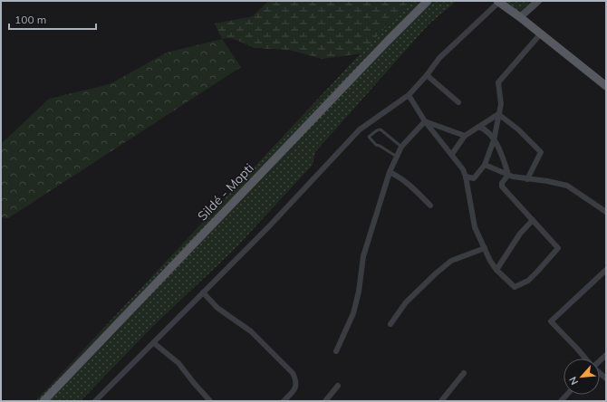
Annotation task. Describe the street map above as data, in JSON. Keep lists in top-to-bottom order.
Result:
{
  "streets": {
    "main road": ["Sildé - Mopti"]
  },
  "scale_bar": "100 m",
  "north": "bottom left"
}
